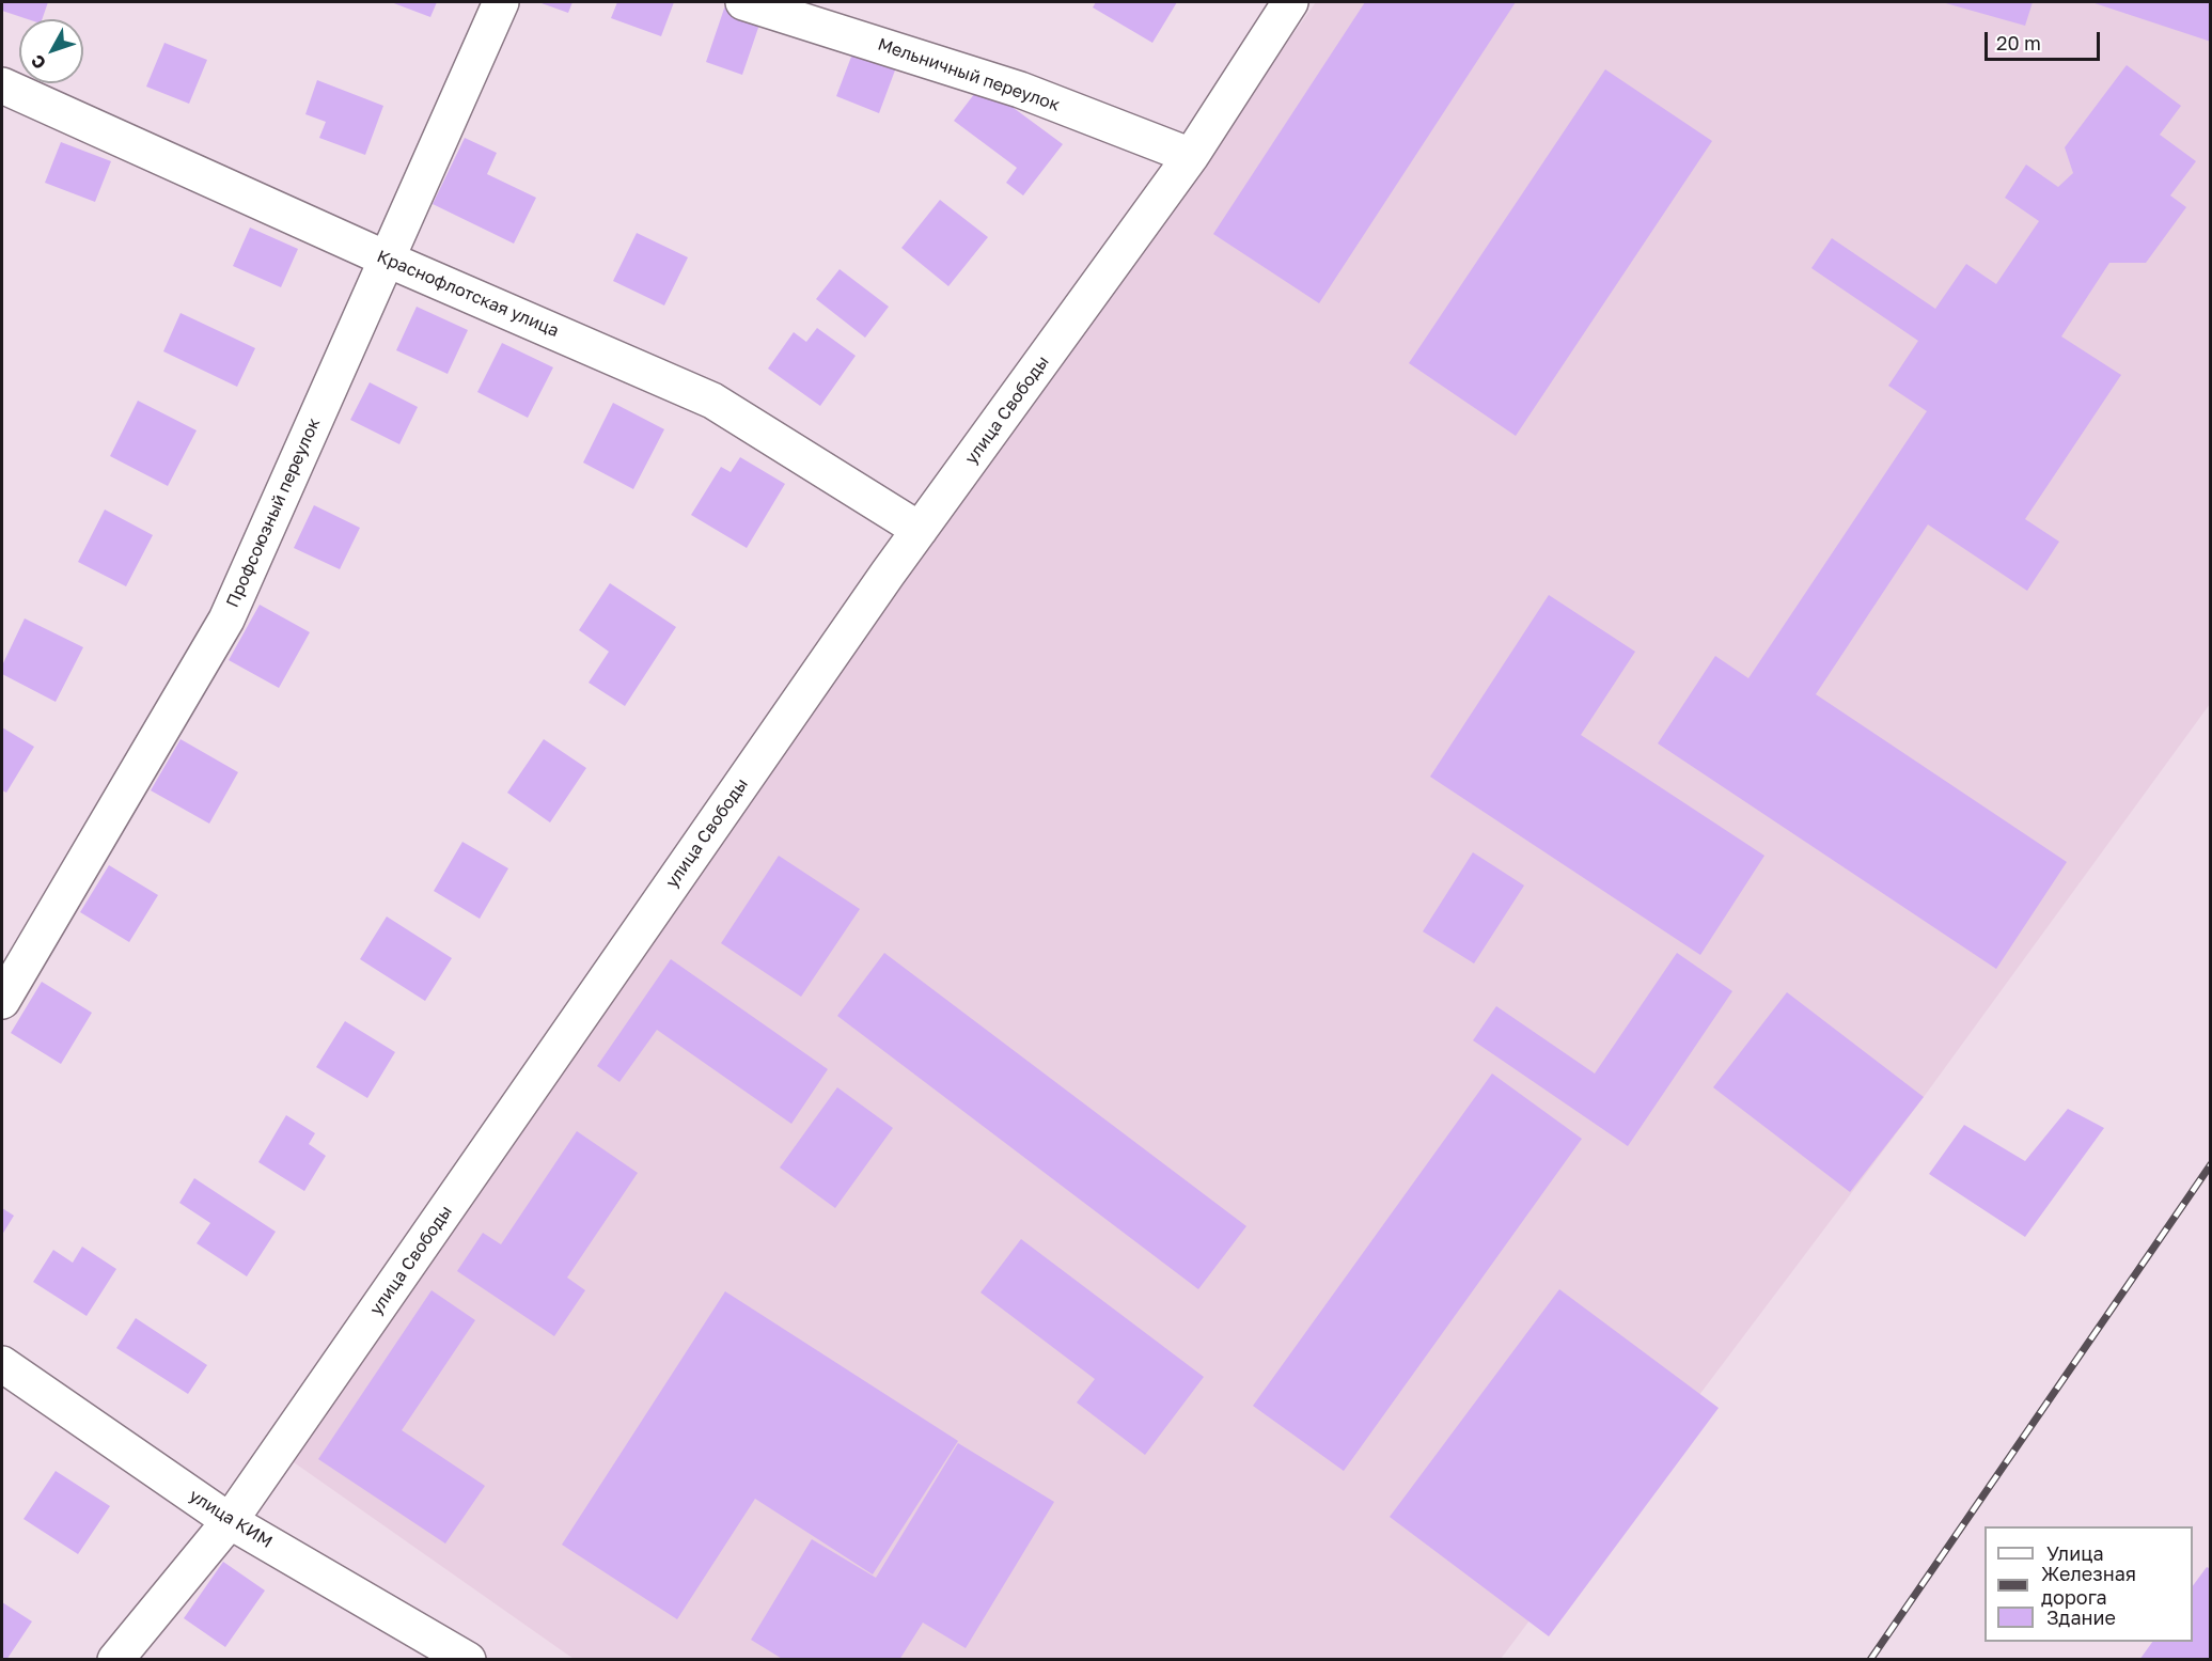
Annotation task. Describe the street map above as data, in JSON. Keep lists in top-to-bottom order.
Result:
{
  "streets": {
    "street": [
      "Мельничный переулок",
      "Краснофлотская улица",
      "улица Свободы",
      "Профсоюзный переулок",
      "улица КИМ"
    ]
  },
  "crossings": [
    ["Мельничный переулок", "улица Свободы"],
    ["Краснофлотская улица", "улица Свободы"],
    ["Краснофлотская улица", "Профсоюзный переулок"],
    ["улица Свободы", "улица КИМ"]
  ],
  "legend": ["Улица", "Железная дорога", "Здание"],
  "scale_bar": "20 m",
  "north": "bottom left"
}
